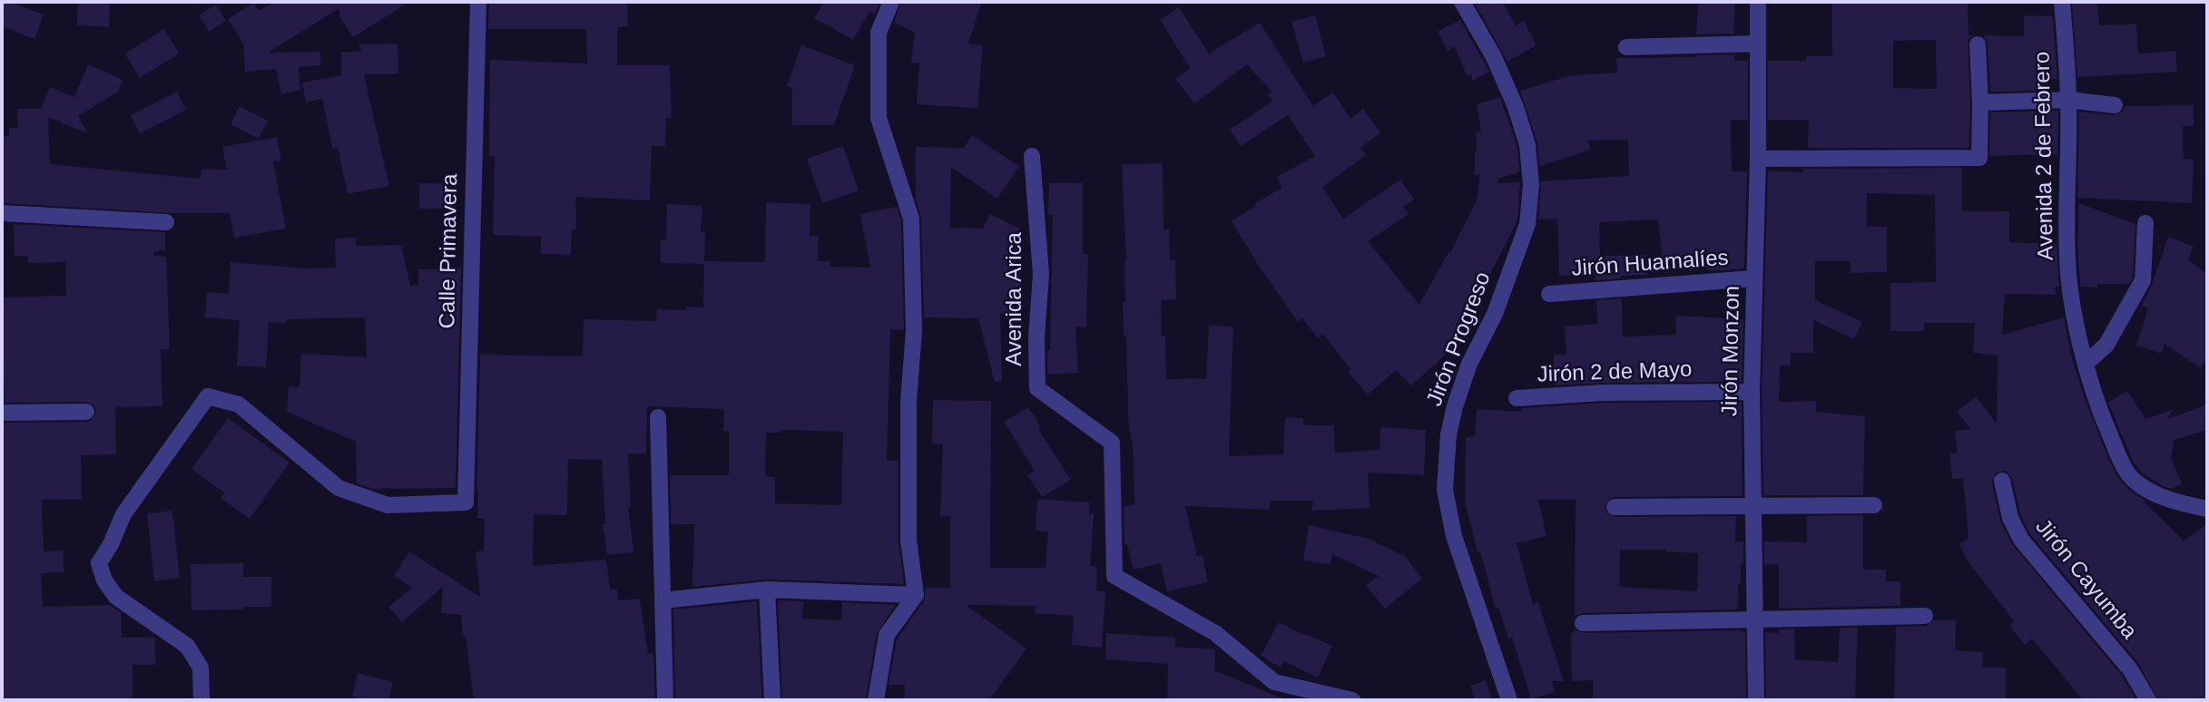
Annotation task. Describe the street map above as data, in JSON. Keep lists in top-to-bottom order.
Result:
{
  "streets": {
    "street": [
      "Avenida 2 de Febrero",
      "Calle Primavera",
      "Jirón Huamalíes",
      "Avenida Arica",
      "Jirón Progreso",
      "Jirón Monzon",
      "Jirón 2 de Mayo",
      "Jirón Cayumba"
    ]
  },
  "crossings": [
    ["Jirón Huamalíes", "Jirón Monzon"],
    ["Jirón Monzon", "Jirón 2 de Mayo"]
  ]
}
